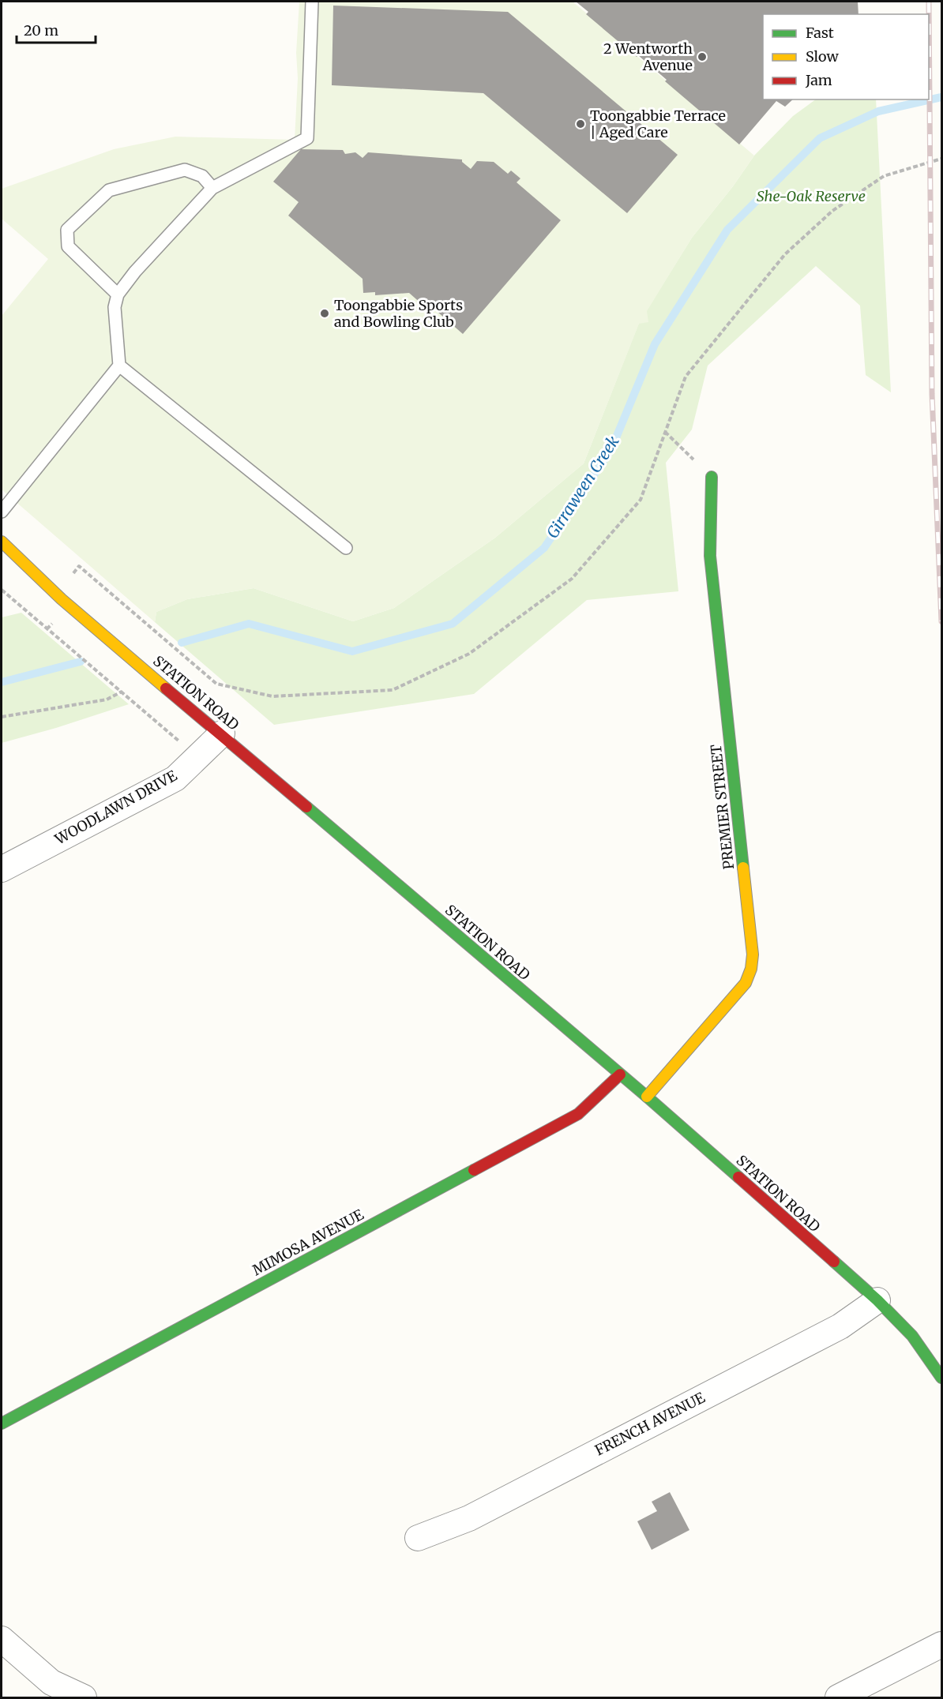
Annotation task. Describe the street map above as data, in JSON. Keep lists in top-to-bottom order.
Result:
{
  "streets": {
    "street": [
      "STATION ROAD",
      "PREMIER STREET",
      "WOODLAWN DRIVE",
      "MIMOSA AVENUE",
      "FRENCH AVENUE"
    ]
  },
  "crossings": [
    ["STATION ROAD", "PREMIER STREET"],
    ["STATION ROAD", "WOODLAWN DRIVE"],
    ["STATION ROAD", "MIMOSA AVENUE"],
    ["STATION ROAD", "FRENCH AVENUE"]
  ],
  "water": ["Girraween Creek"],
  "parks": ["She-Oak Reserve"],
  "places": ["2 Wentworth Avenue", "Toongabbie Terrace | Aged Care", "Toongabbie Sports and Bowling Club"],
  "legend": ["Fast", "Slow", "Jam"],
  "scale_bar": "20 m"
}
